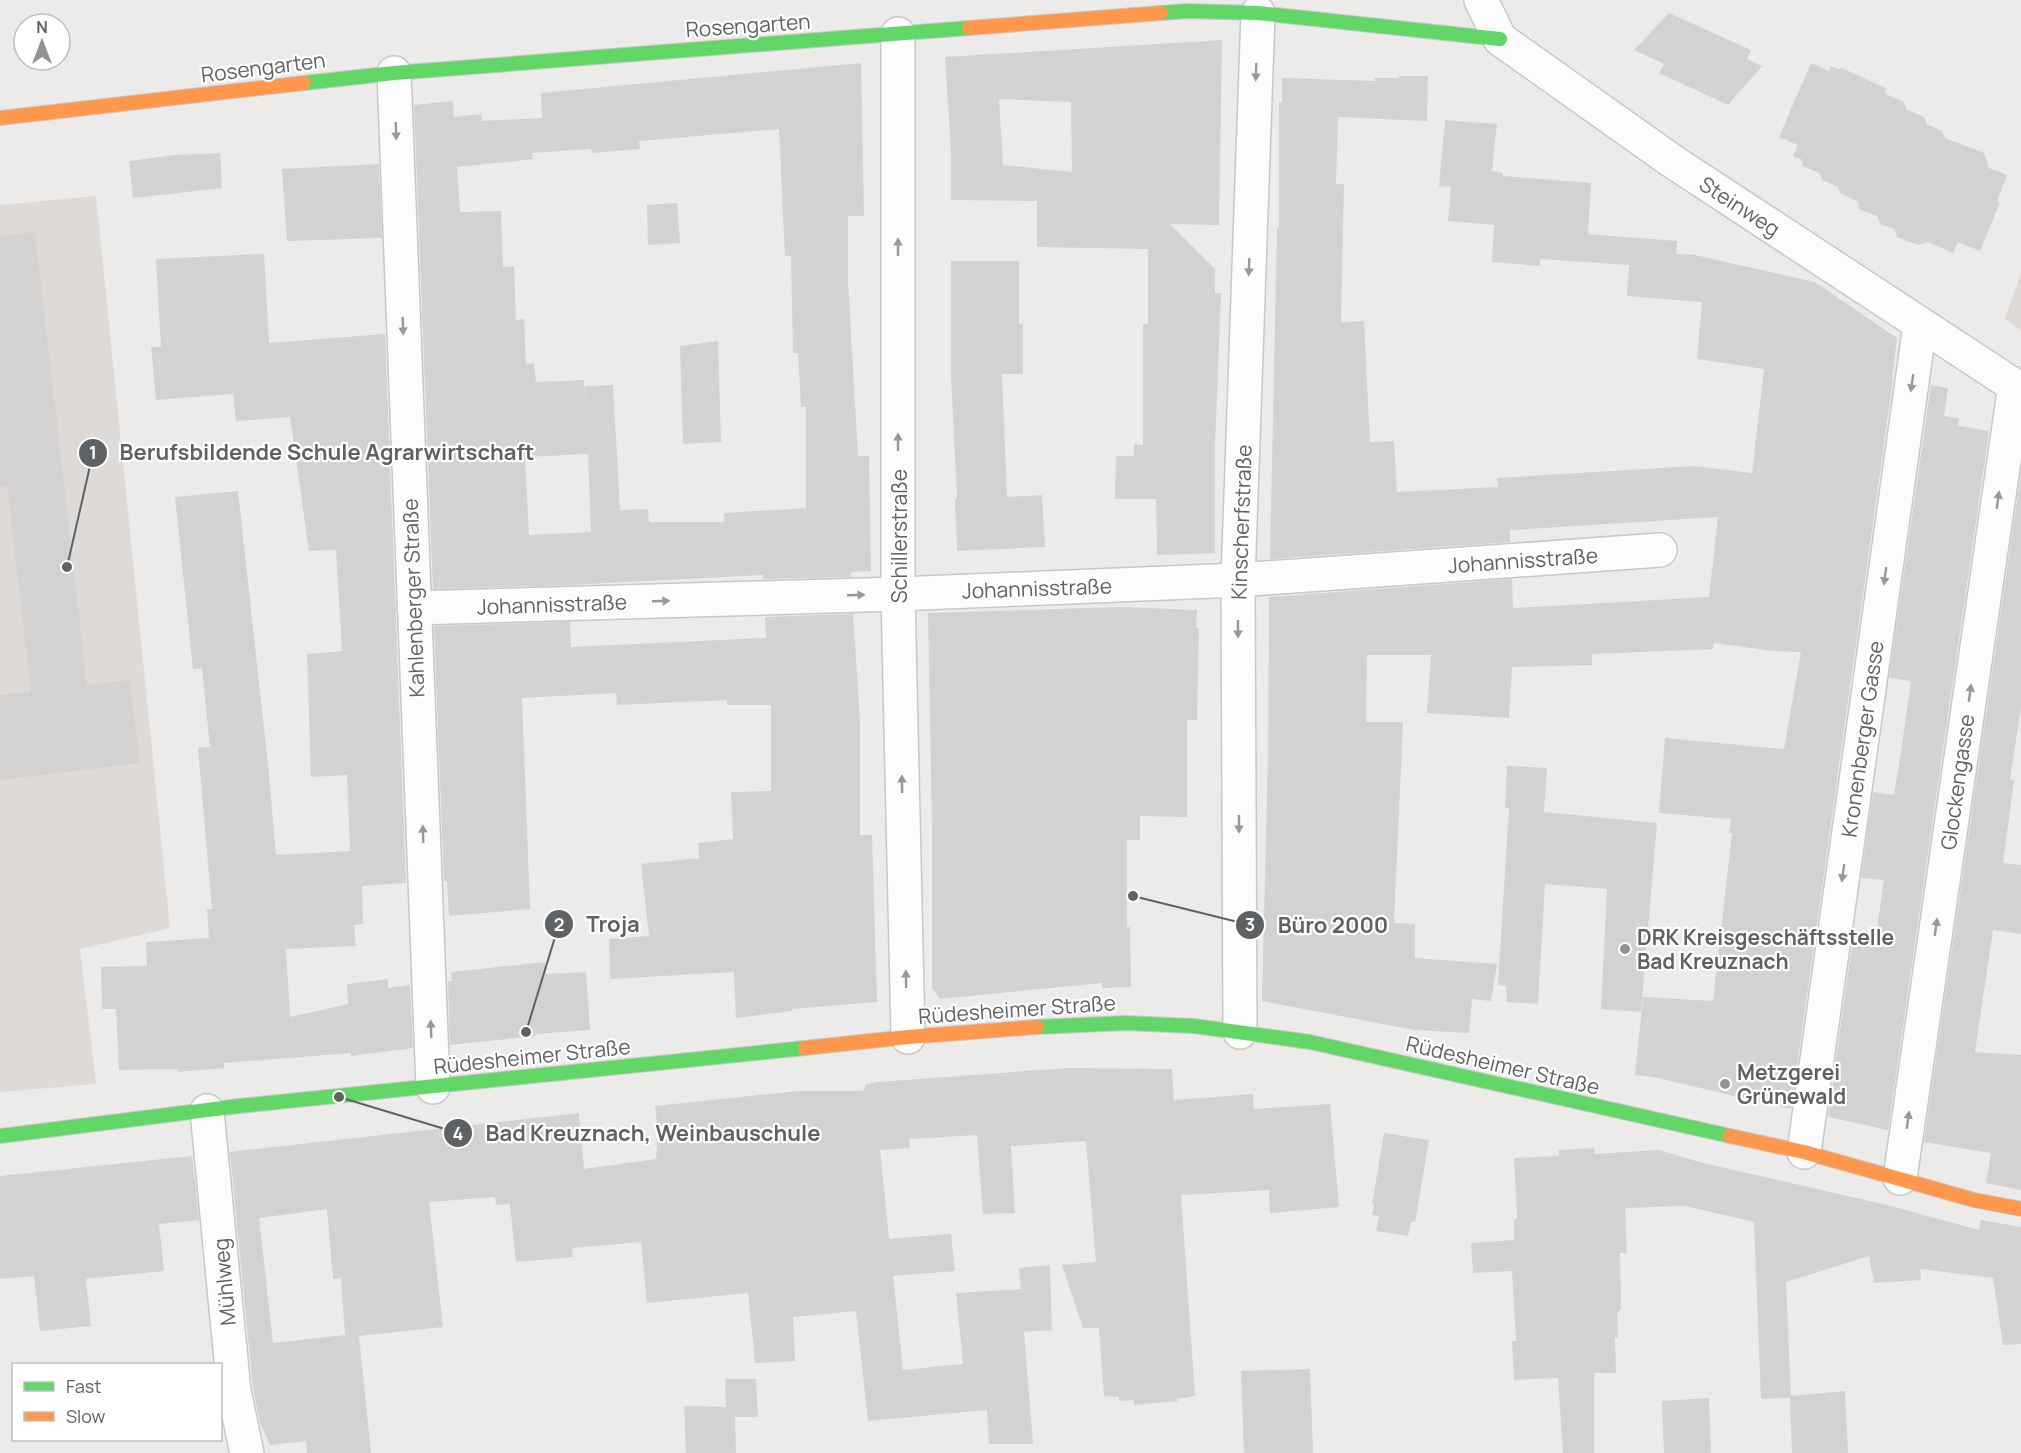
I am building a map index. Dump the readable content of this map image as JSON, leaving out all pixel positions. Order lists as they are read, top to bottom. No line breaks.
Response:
{"streets":{"street":["Rosengarten","Steinweg","Kinscherfstraße","Schillerstraße","Johannisstraße","Kahlenberger Straße","Kronenberger Gasse","Glockengasse","Rüdesheimer Straße","Mühlweg"]},"crossings":[["Rosengarten","Steinweg"],["Rosengarten","Kinscherfstraße"],["Rosengarten","Schillerstraße"],["Rosengarten","Kahlenberger Straße"],["Steinweg","Kronenberger Gasse"],["Steinweg","Glockengasse"],["Kinscherfstraße","Johannisstraße"],["Kinscherfstraße","Rüdesheimer Straße"],["Schillerstraße","Johannisstraße"],["Schillerstraße","Rüdesheimer Straße"],["Johannisstraße","Kahlenberger Straße"],["Kahlenberger Straße","Rüdesheimer Straße"],["Kronenberger Gasse","Rüdesheimer Straße"],["Glockengasse","Rüdesheimer Straße"],["Rüdesheimer Straße","Mühlweg"]],"one_way":["Kinscherfstraße","Schillerstraße","Johannisstraße","Kronenberger Gasse","Glockengasse"],"places":["Berufsbildende Schule Agrarwirtschaft","Büro 2000","DRK Kreisgeschäftsstelle Bad Kreuznach","Troja","Metzgerei Grünewald","Bad Kreuznach, Weinbauschule"],"legend":["Fast","Slow"],"north":"top"}
